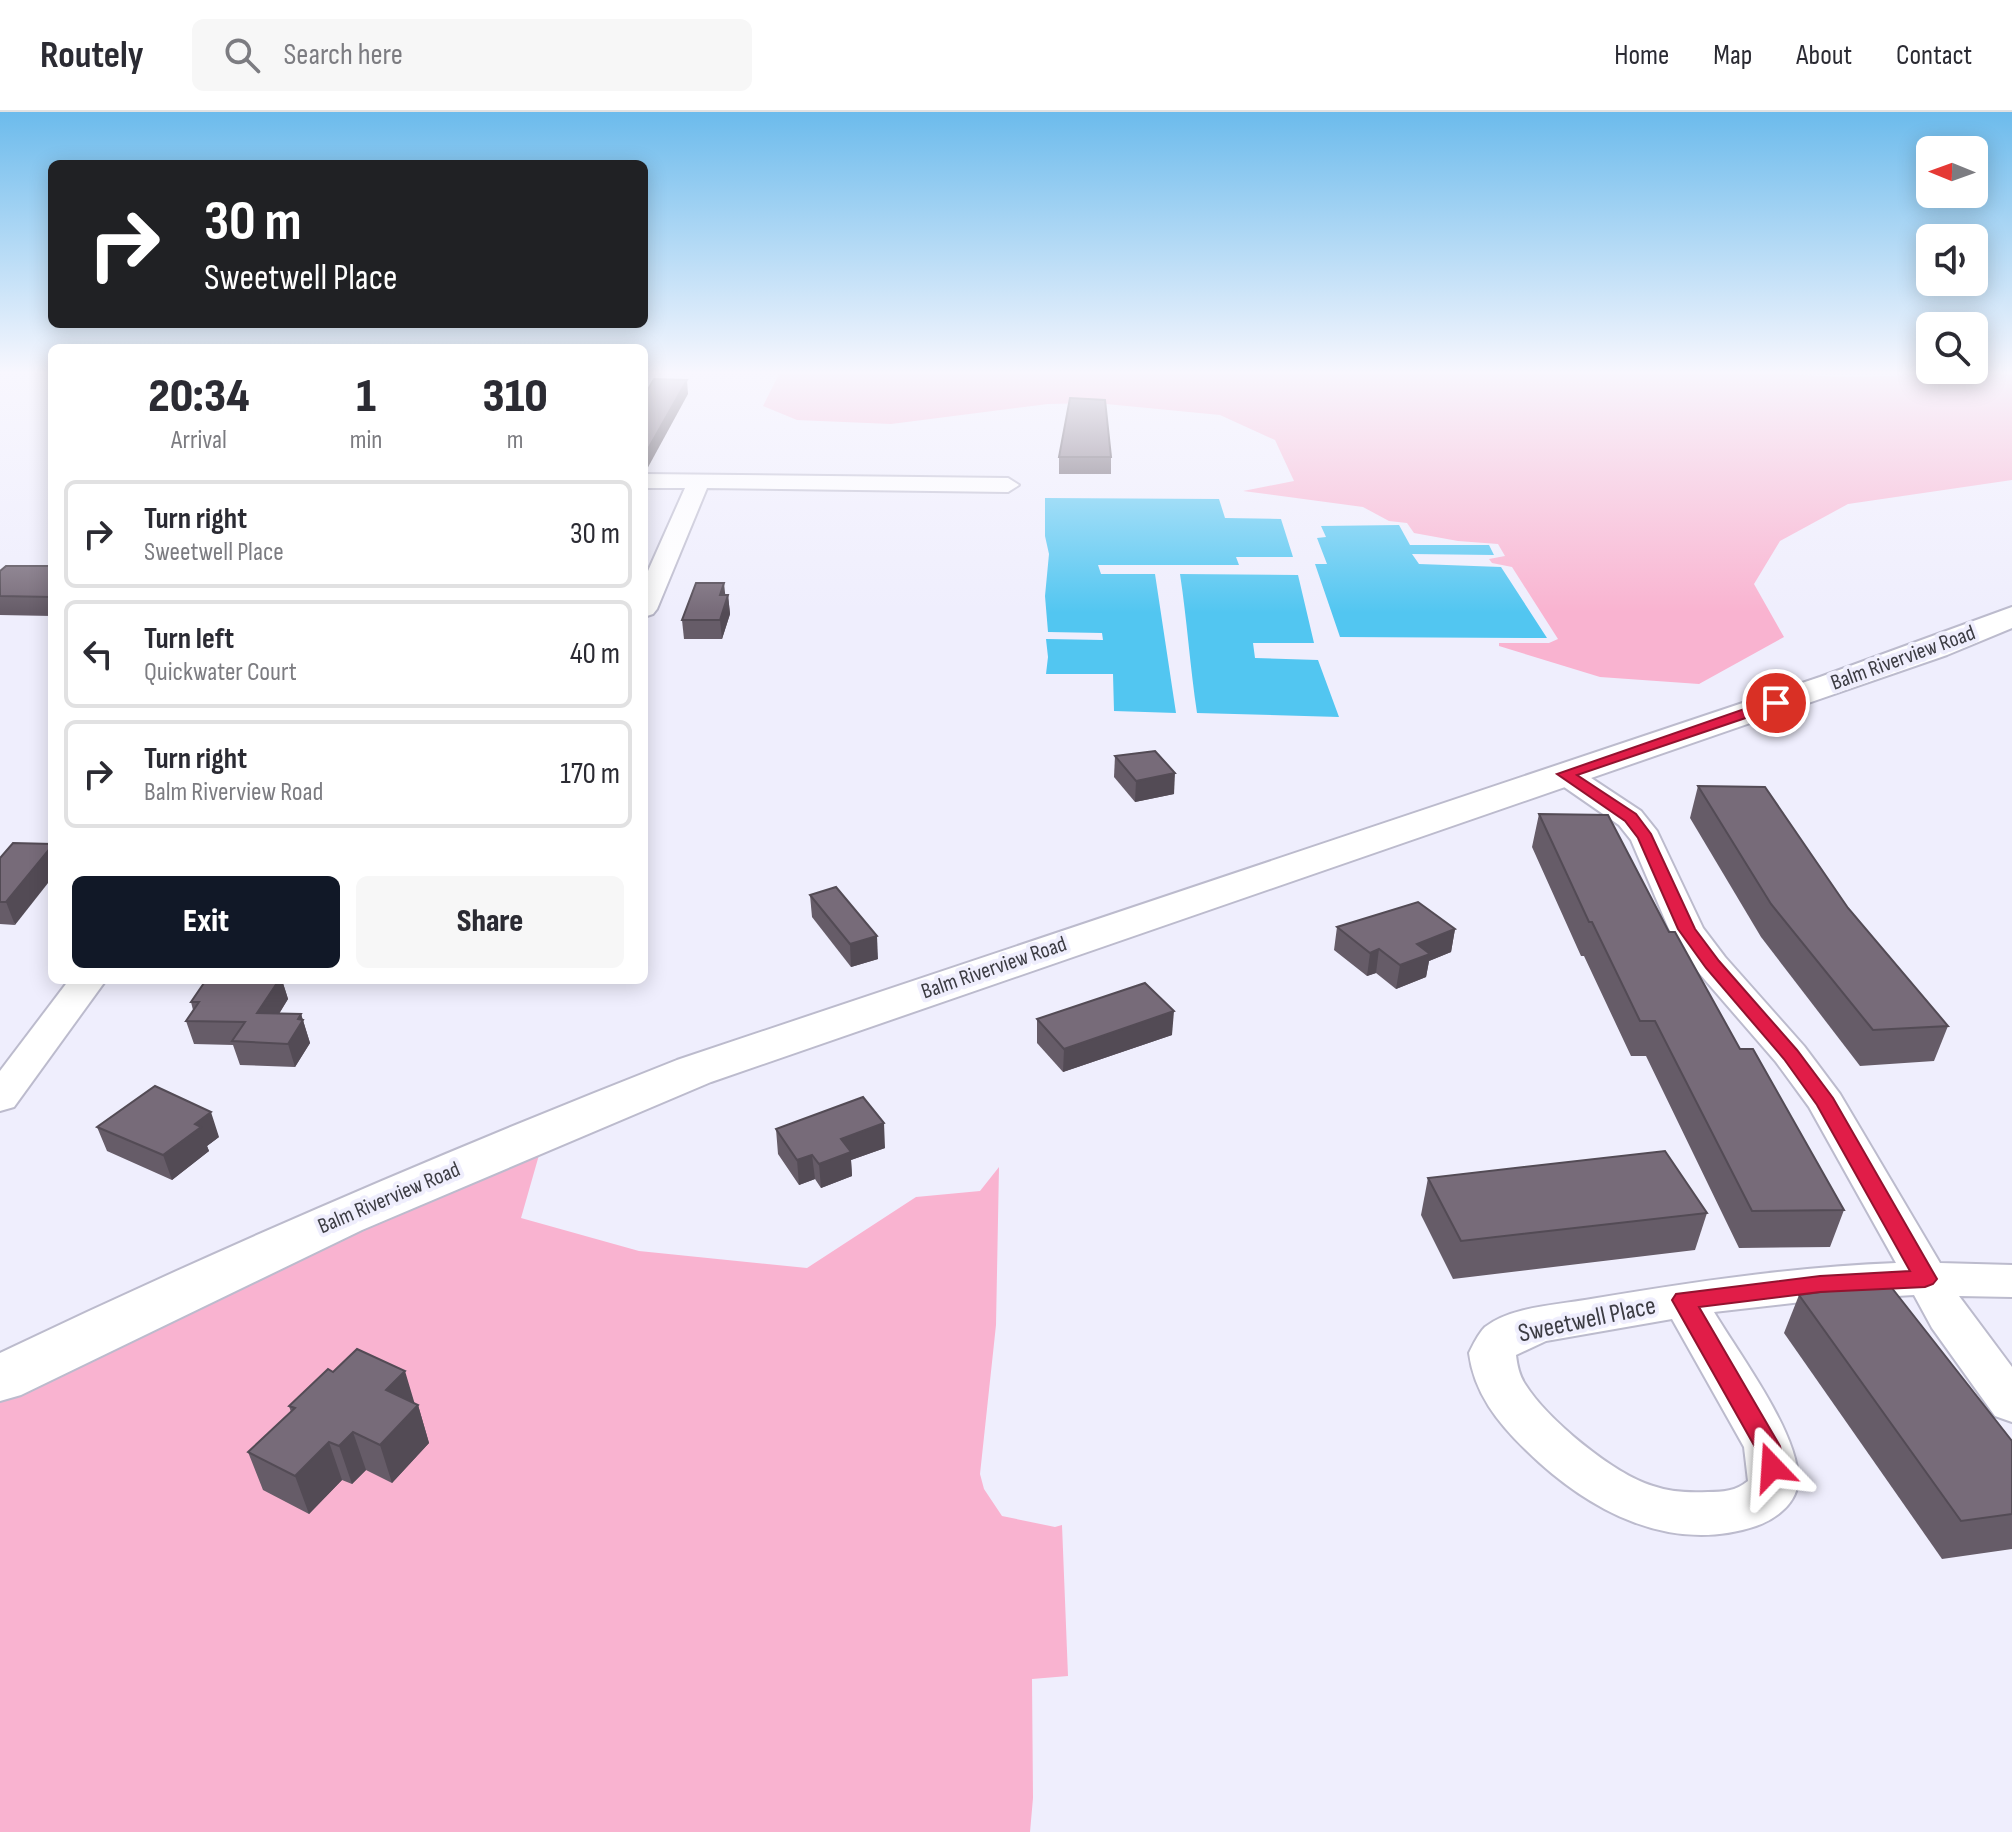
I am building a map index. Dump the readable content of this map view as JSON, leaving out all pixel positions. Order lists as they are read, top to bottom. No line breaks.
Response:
{"streets":{"main road":["Balm Riverview Road"],"street":["Sweetwell Place"]},"north":"left","page":{"header":"Routely","search":"Search here","nav":["Home","Map","About","Contact"],"turn":["30 m","Sweetwell Place"],"eta":["20:34","Arrival","1","min","310","m"],"list":[{"name":"Turn right","note":"Sweetwell Place","value":"30 m"},{"name":"Turn left","note":"Quickwater Court","value":"40 m"},{"name":"Turn right","note":"Balm Riverview Road","value":"170 m"}],"buttons":["Exit","Share"]}}
